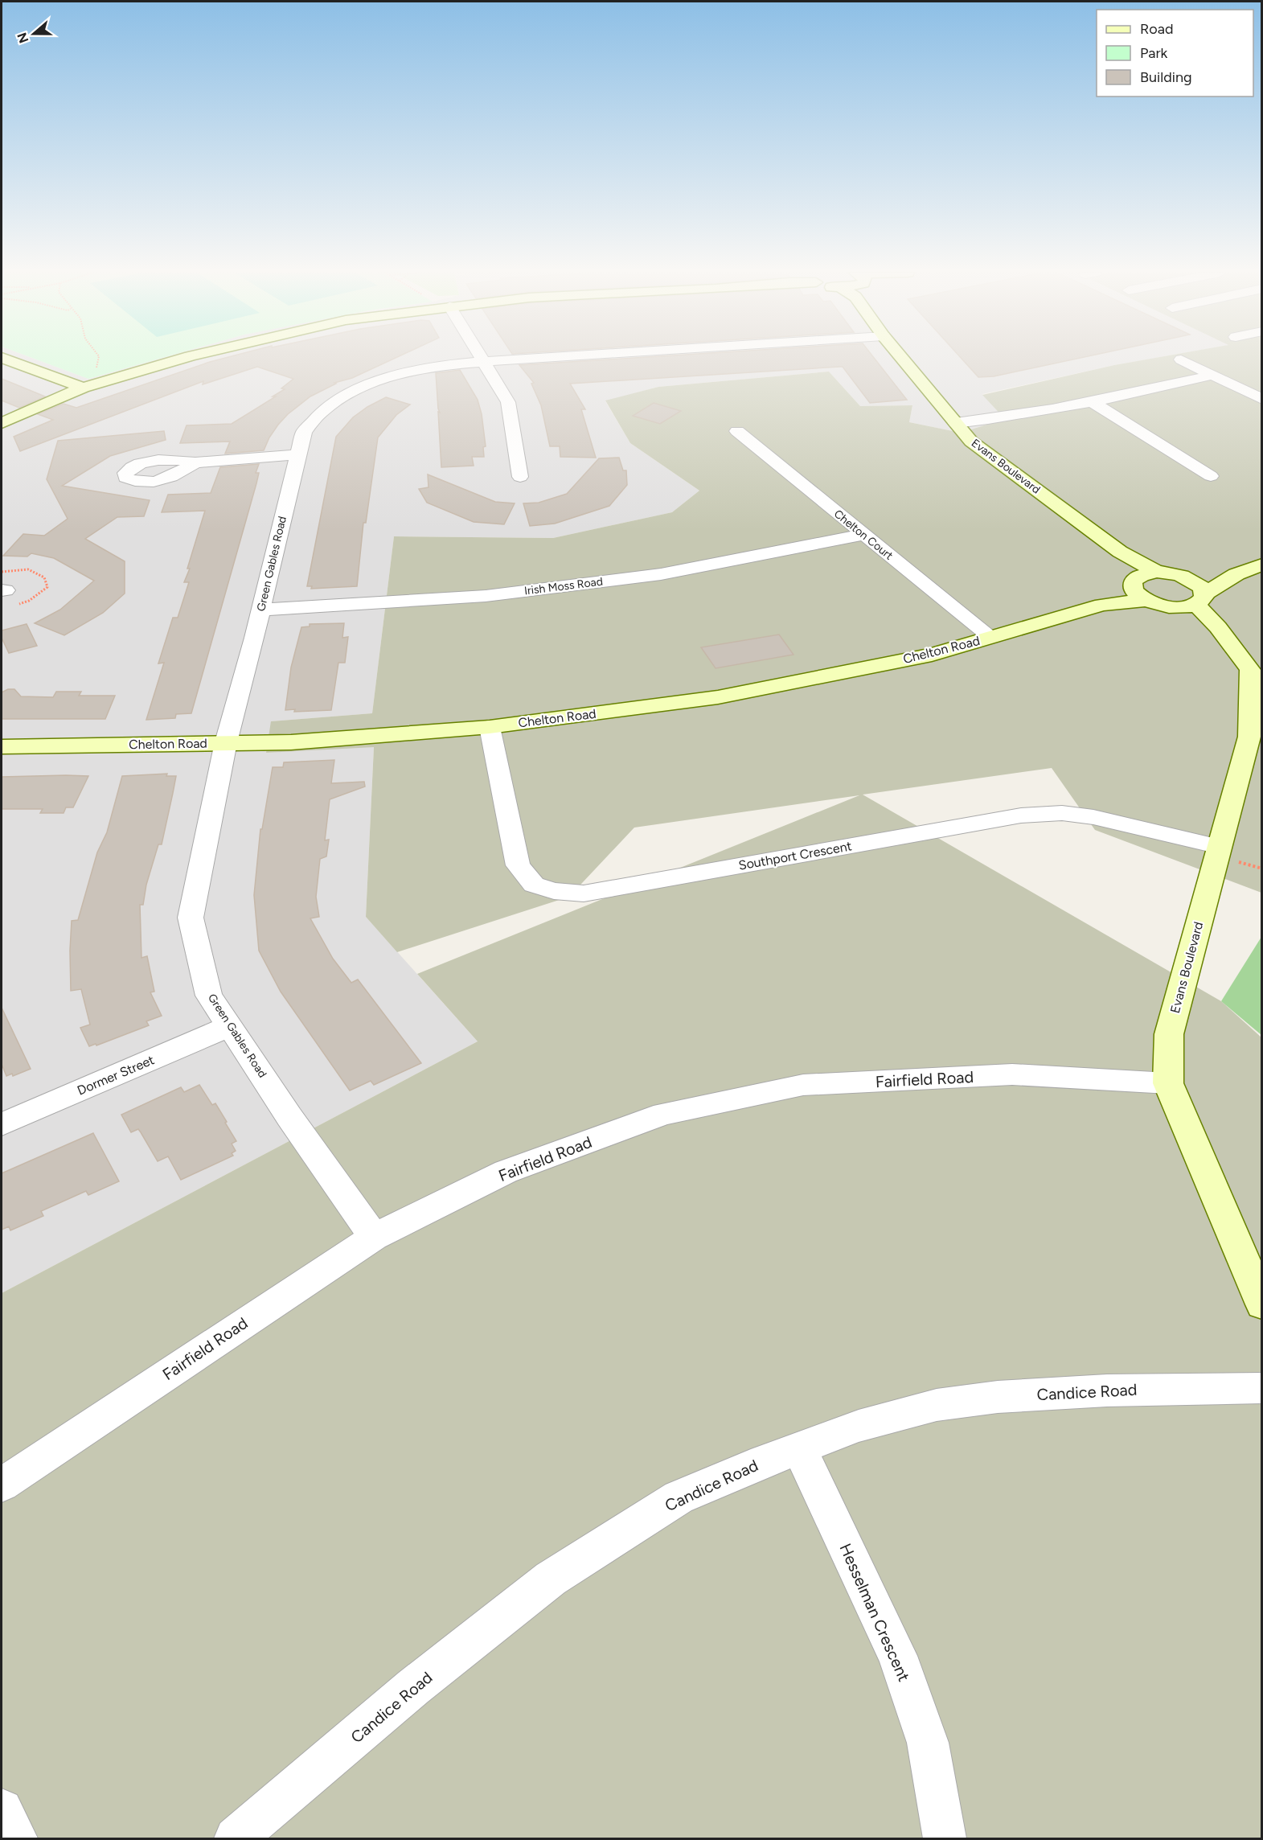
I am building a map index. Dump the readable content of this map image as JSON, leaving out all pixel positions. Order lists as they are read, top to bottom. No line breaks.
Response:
{"streets":{"street":["Evans Boulevard","Chelton Court","Green Gables Road","Irish Moss Road","Chelton Road","Southport Crescent","Dormer Street","Fairfield Road","Candice Road","Hesselman Crescent"]},"crossings":[["Evans Boulevard","Chelton Road"],["Evans Boulevard","Southport Crescent"],["Evans Boulevard","Fairfield Road"],["Chelton Court","Irish Moss Road"],["Chelton Court","Chelton Road"],["Green Gables Road","Irish Moss Road"],["Green Gables Road","Chelton Road"],["Green Gables Road","Dormer Street"],["Green Gables Road","Fairfield Road"],["Chelton Road","Southport Crescent"],["Candice Road","Hesselman Crescent"]],"legend":["Road","Park","Building"],"north":"left"}
